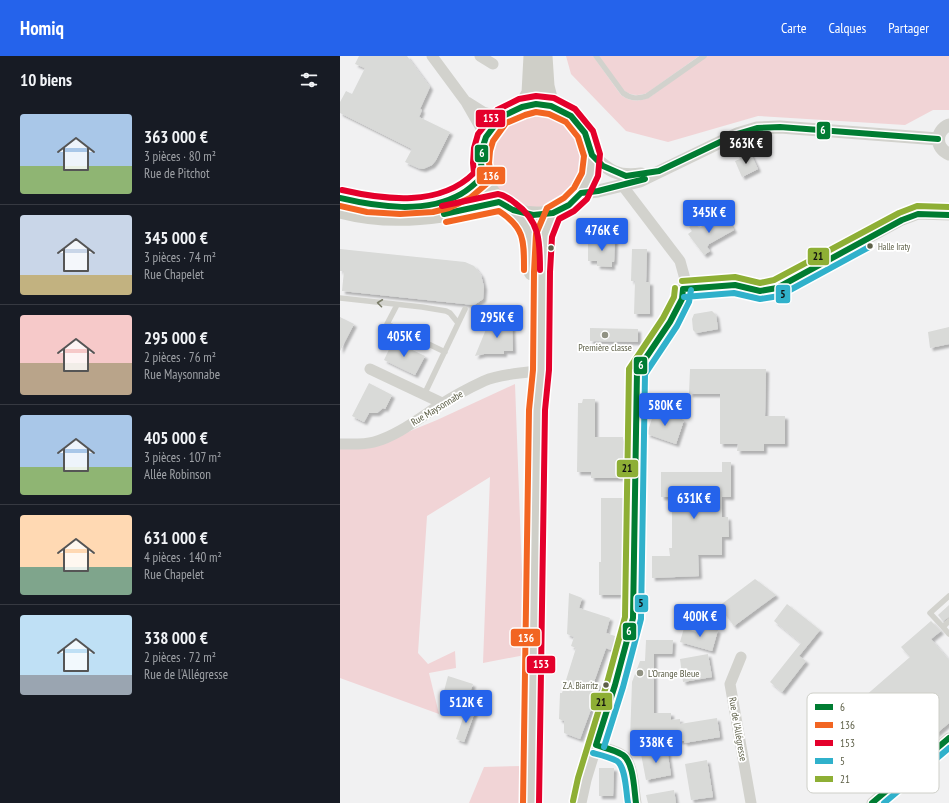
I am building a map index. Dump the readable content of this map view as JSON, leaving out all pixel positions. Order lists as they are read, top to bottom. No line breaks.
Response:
{"streets":{"street":["Rue Maysonnabe","Rue de l'Allégresse"]},"places":["Halle Iraty","Première classe","L'Orange Bleue","Z.A. Biarritz"],"lines":["transit line 153","transit line 6","transit line 136","transit line 21","transit line 5"],"legend":["6","136","153","5","21"],"page":{"header":"Homiq","nav":["Carte","Calques","Partager"],"heading":"10 biens","list":[{"name":"363 000 €","note":"3 pièces · 80 m² · Rue de Pitchot"},{"name":"345 000 €","note":"3 pièces · 74 m² · Rue Chapelet"},{"name":"295 000 €","note":"2 pièces · 76 m² · Rue Maysonnabe"},{"name":"405 000 €","note":"3 pièces · 107 m² · Allée Robinson"},{"name":"631 000 €","note":"4 pièces · 140 m² · Rue Chapelet"},{"name":"338 000 €","note":"2 pièces · 72 m² · Rue de l'Allégresse"}],"price":["363K €","345K €","476K €","295K €","405K €","580K €","631K €","400K €","512K €","338K €"]}}
